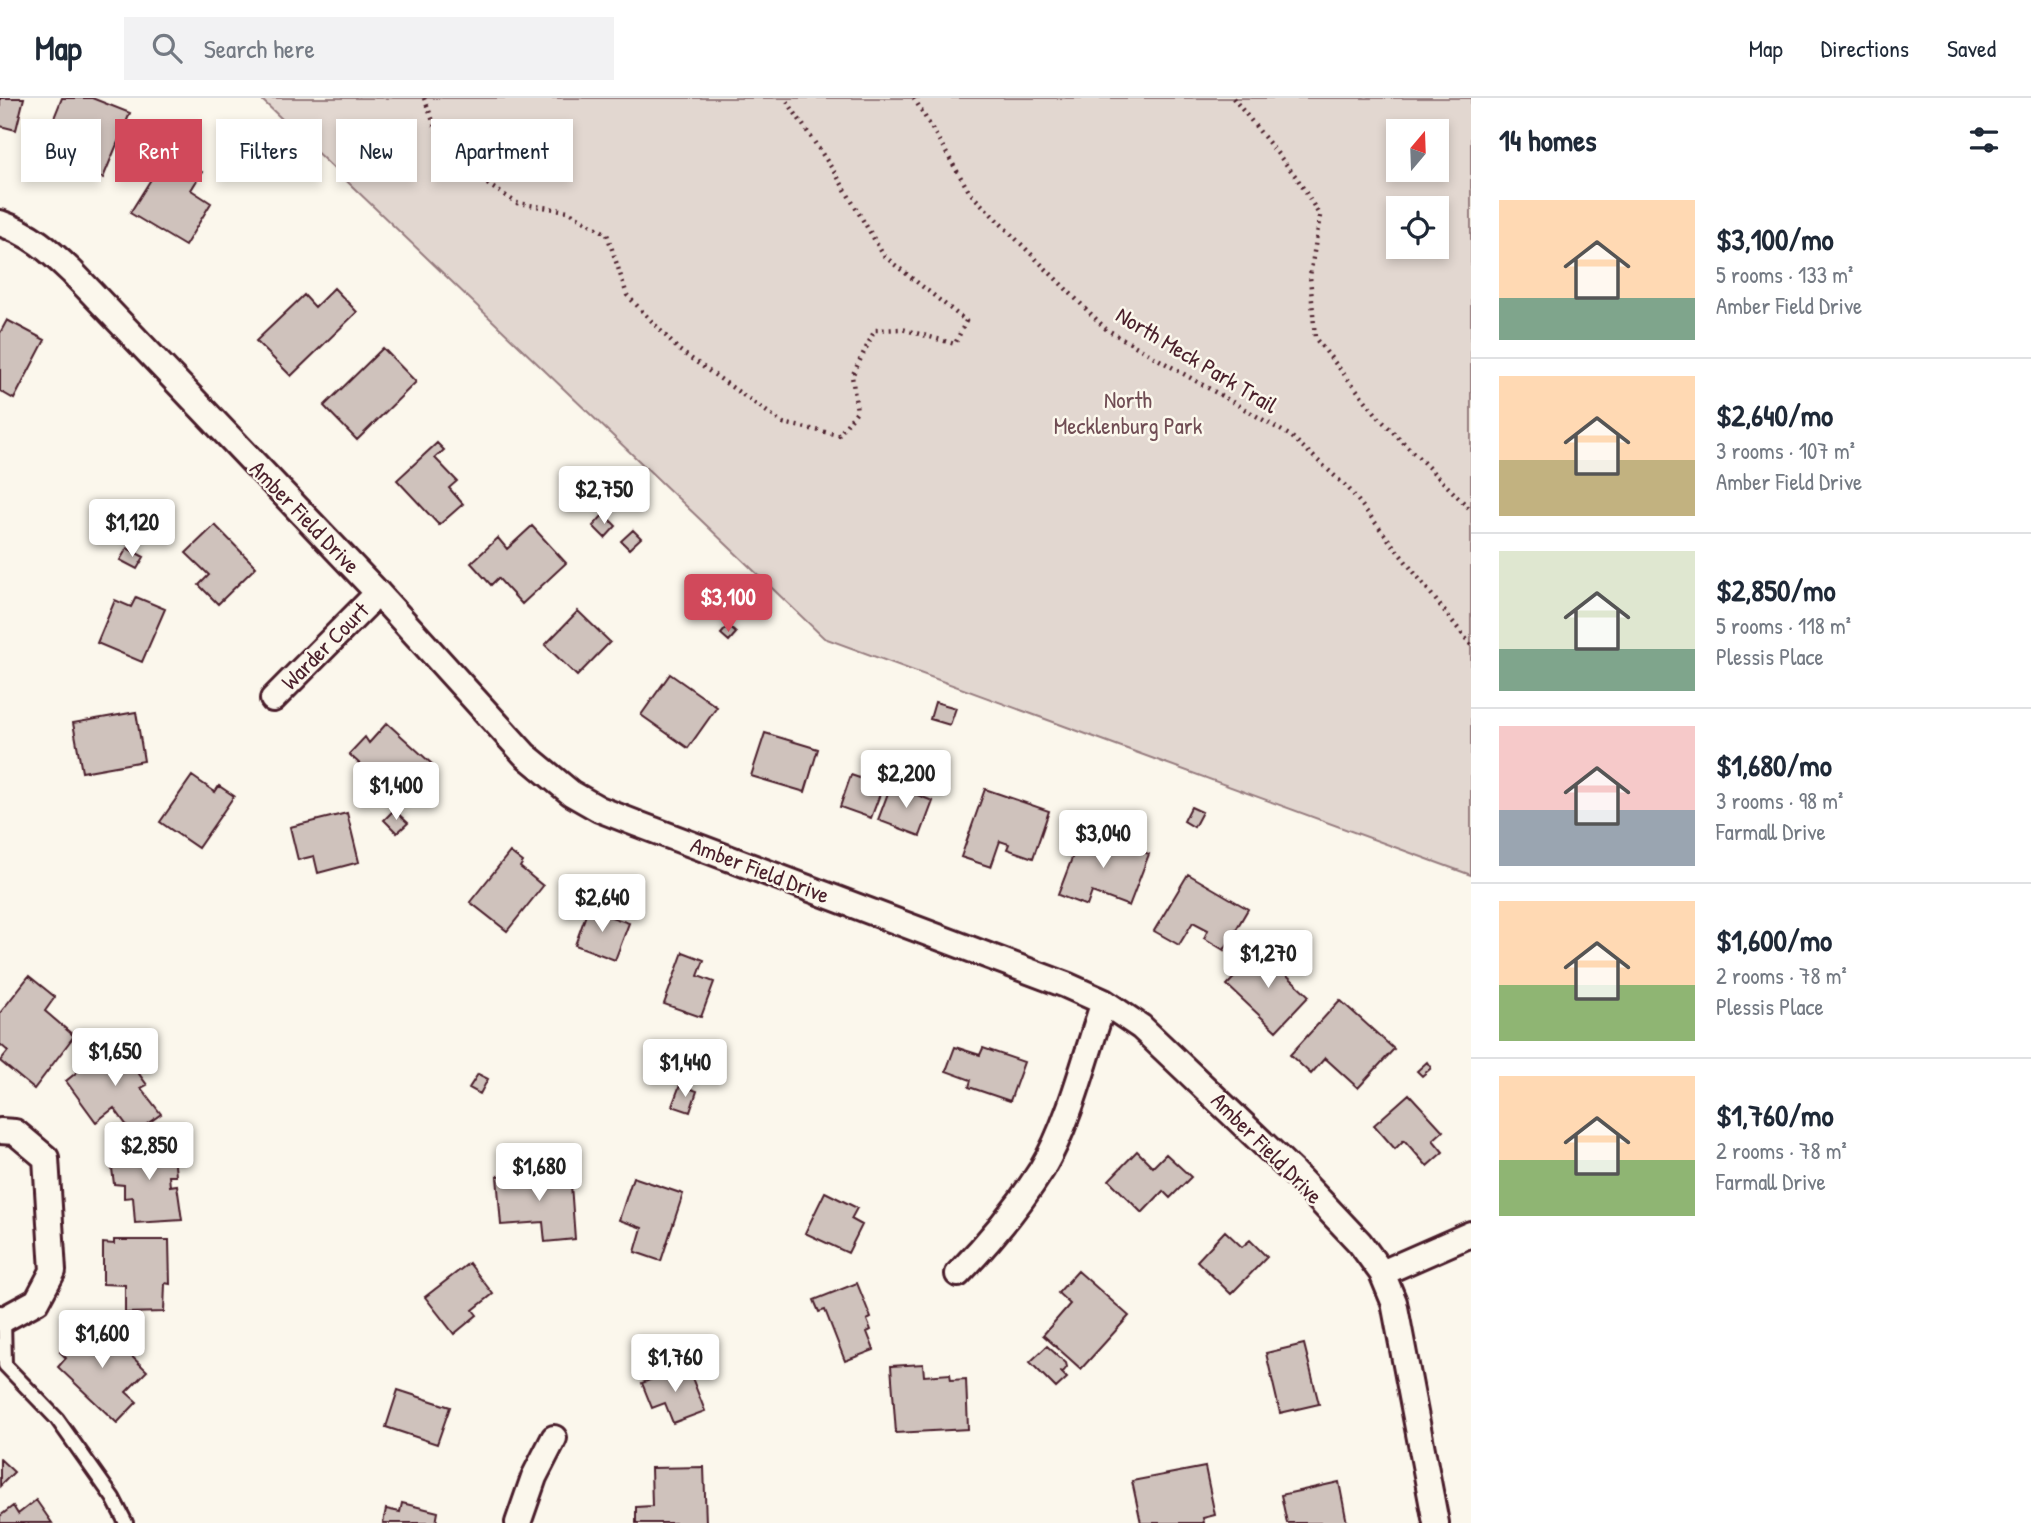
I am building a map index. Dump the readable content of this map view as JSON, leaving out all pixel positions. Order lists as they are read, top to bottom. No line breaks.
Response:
{"streets":{"street":["Amber Field Drive","Warder Court"],"path":["North Meck Park Trail"]},"crossings":[["Amber Field Drive","Warder Court"]],"parks":["North Mecklenburg Park"],"north":"top","page":{"header":"Map","search":"Search here","nav":["Map","Directions","Saved"],"heading":"14 homes","chip":["Buy","Rent","Filters","New","Apartment"],"list":[{"name":"$3,100/mo","note":"5 rooms · 133 m² · Amber Field Drive"},{"name":"$2,640/mo","note":"3 rooms · 107 m² · Amber Field Drive"},{"name":"$2,850/mo","note":"5 rooms · 118 m² · Plessis Place"},{"name":"$1,680/mo","note":"3 rooms · 98 m² · Farmall Drive"},{"name":"$1,600/mo","note":"2 rooms · 78 m² · Plessis Place"},{"name":"$1,760/mo","note":"2 rooms · 78 m² · Farmall Drive"}],"price":["$2,750","$1,120","$3,100","$2,200","$1,400","$3,040","$2,640","$1,270","$1,650","$1,440","$2,850","$1,680","$1,600","$1,760"]}}
